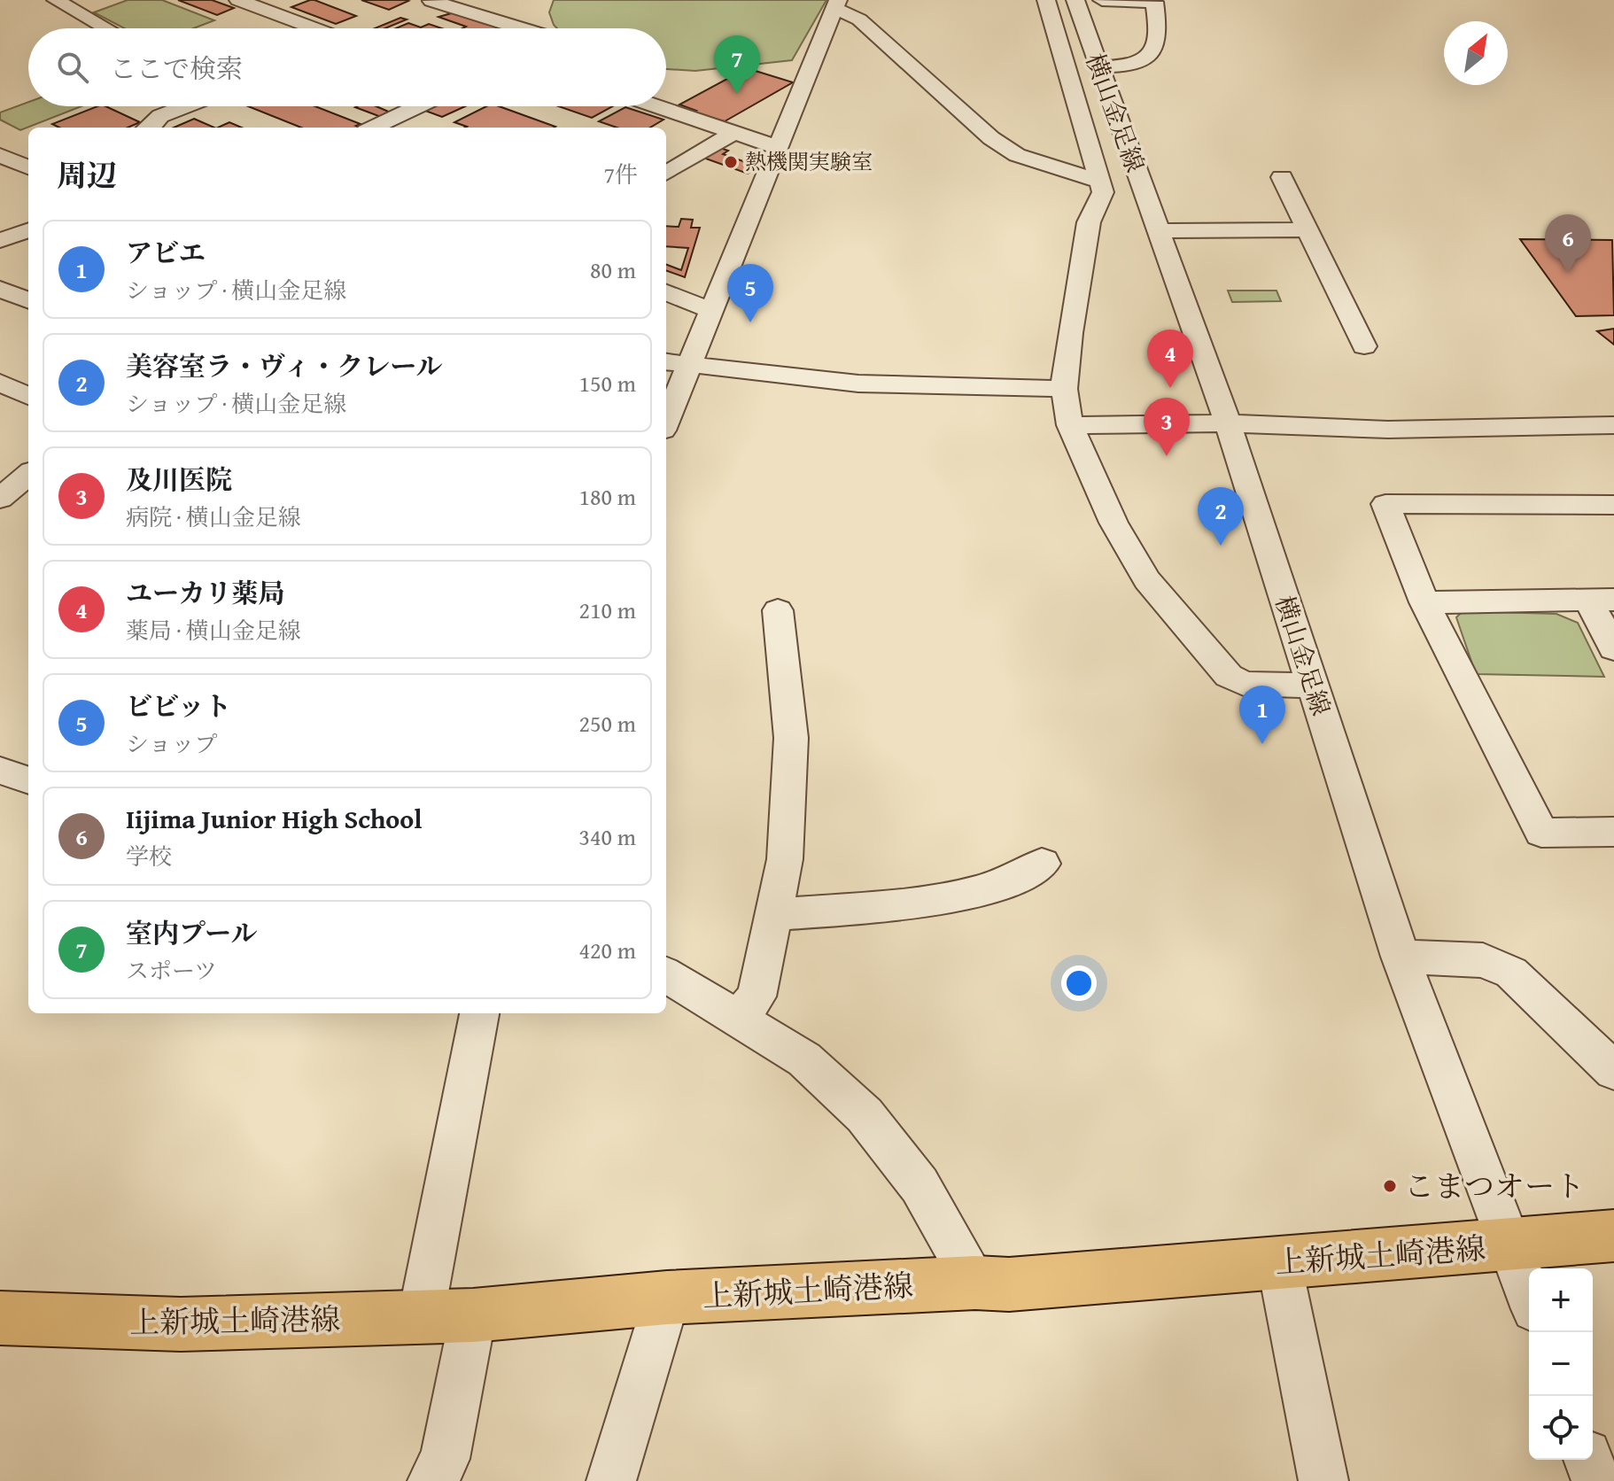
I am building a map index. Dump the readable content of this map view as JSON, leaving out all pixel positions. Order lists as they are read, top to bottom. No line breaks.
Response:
{"streets":{"main road":["上新城土崎港線"],"street":["横山金足線"]},"crossings":[["横山金足線","上新城土崎港線"]],"places":["熱機関実験室","こまつオート"],"north":"top right","page":{"search":"ここで検索","pins":["7","6","5","4","3","2","1"],"heading":["周辺","7件"],"list":[{"mark":"1","name":"アビエ","note":"ショップ · 横山金足線","value":"80 m"},{"mark":"2","name":"美容室ラ・ヴィ・クレール","note":"ショップ · 横山金足線","value":"150 m"},{"mark":"3","name":"及川医院","note":"病院 · 横山金足線","value":"180 m"},{"mark":"4","name":"ユーカリ薬局","note":"薬局 · 横山金足線","value":"210 m"},{"mark":"5","name":"ビビット","note":"ショップ","value":"250 m"},{"mark":"6","name":"Iijima Junior High School","note":"学校","value":"340 m"},{"mark":"7","name":"室内プール","note":"スポーツ","value":"420 m"}],"map_buttons":["+","−"]}}
